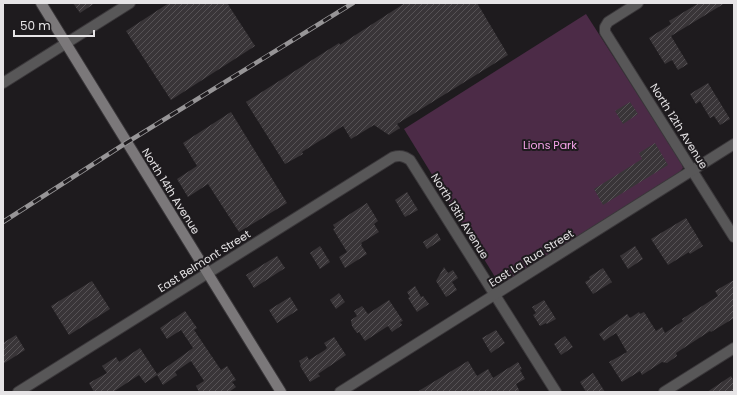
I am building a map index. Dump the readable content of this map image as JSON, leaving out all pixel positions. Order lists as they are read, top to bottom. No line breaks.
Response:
{"streets":{"street":["North 12th Avenue","North 14th Avenue","North 13th Avenue","East La Rua Street","East Belmont Street"]},"crossings":[["North 12th Avenue","East La Rua Street"],["North 14th Avenue","East Belmont Street"],["North 13th Avenue","East La Rua Street"],["North 13th Avenue","East Belmont Street"]],"parks":["Lions Park"],"scale_bar":"50 m"}
